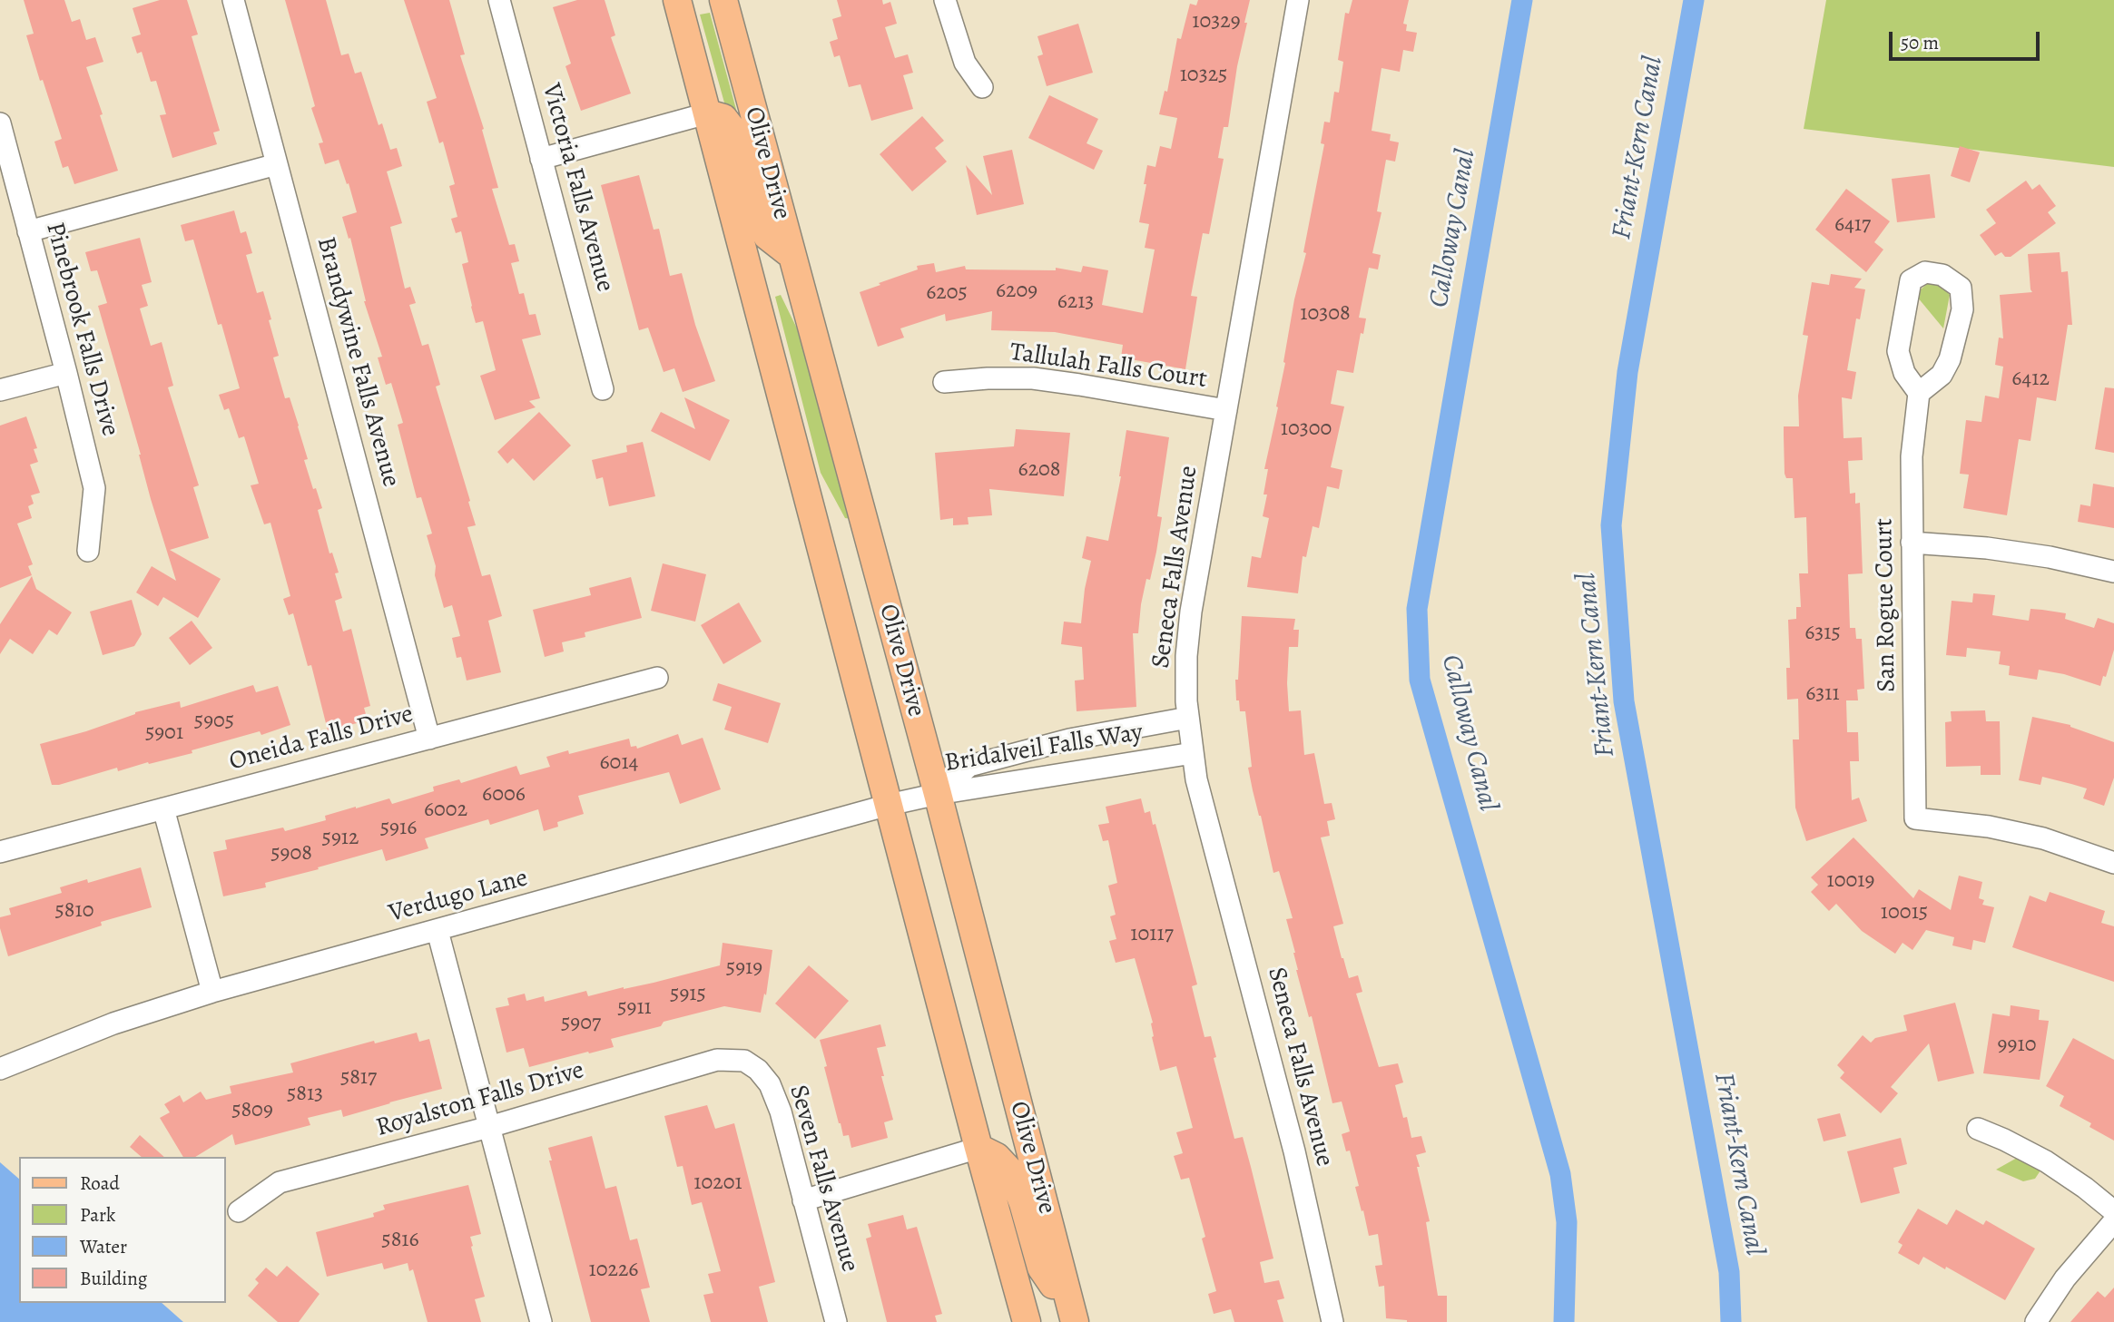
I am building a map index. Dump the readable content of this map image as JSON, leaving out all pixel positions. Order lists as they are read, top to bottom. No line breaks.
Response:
{"streets":{"main road":["Olive Drive"],"street":["Victoria Falls Avenue","Pinebrook Falls Drive","Brandywine Falls Avenue","Tallulah Falls Court","Seneca Falls Avenue","San Rogue Court","Oneida Falls Drive","Bridalveil Falls Way","Verdugo Lane","Royalston Falls Drive","Seven Falls Avenue"]},"crossings":[["Olive Drive","Bridalveil Falls Way"],["Olive Drive","Verdugo Lane"],["Brandywine Falls Avenue","Oneida Falls Drive"],["Tallulah Falls Court","Seneca Falls Avenue"],["Seneca Falls Avenue","Bridalveil Falls Way"],["Bridalveil Falls Way","Verdugo Lane"],["Royalston Falls Drive","Seven Falls Avenue"]],"water":["Friant-Kern Canal","Calloway Canal"],"house_numbers":["10329","10325","6417","6209","6205","6213","10308","6412","10300","6208","6315","6311","5905","5901","6014","6006","6002","5916","5912","5908","10019","5810","10015","10117","5919","5915","5911","5907","9910","5817","5813","5809","10201","5816","10226"],"legend":["Road","Park","Water","Building"],"scale_bar":"50 m"}
